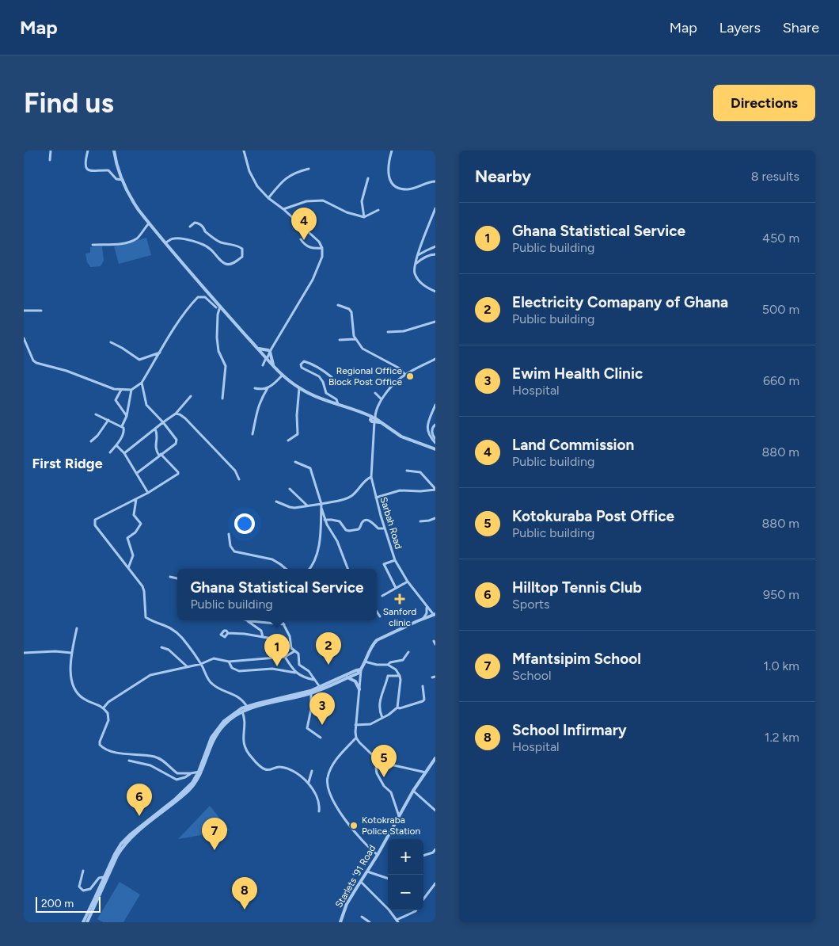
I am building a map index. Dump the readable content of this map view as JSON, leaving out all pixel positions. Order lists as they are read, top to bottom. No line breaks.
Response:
{"streets":{"street":["Sarbah Road","Starlets '91 Road"]},"districts":["First Ridge"],"places":{"other":["Regional Office Block Post Office","Kotokraba Police Station"],"health":["Sanford clinic"]},"scale_bar":"200 m","page":{"header":"Map","nav":["Map","Layers","Share"],"buttons":"Directions","title":"Find us","heading":["Nearby","8 results"],"list":[{"mark":"1","name":"Ghana Statistical Service","note":"Public building","value":"450 m"},{"mark":"2","name":"Electricity Comapany of Ghana","note":"Public building","value":"500 m"},{"mark":"3","name":"Ewim Health Clinic","note":"Hospital","value":"660 m"},{"mark":"4","name":"Land Commission","note":"Public building","value":"880 m"},{"mark":"5","name":"Kotokuraba Post Office","note":"Public building","value":"880 m"},{"mark":"6","name":"Hilltop Tennis Club","note":"Sports","value":"950 m"},{"mark":"7","name":"Mfantsipim School","note":"School","value":"1.0 km"},{"mark":"8","name":"School Infirmary","note":"Hospital","value":"1.2 km"}],"pins":["4","2","1","3","5","6","7","8"],"popup":["Ghana Statistical Service","Public building"],"map_buttons":["+","−"],"scale":"200 m"}}
